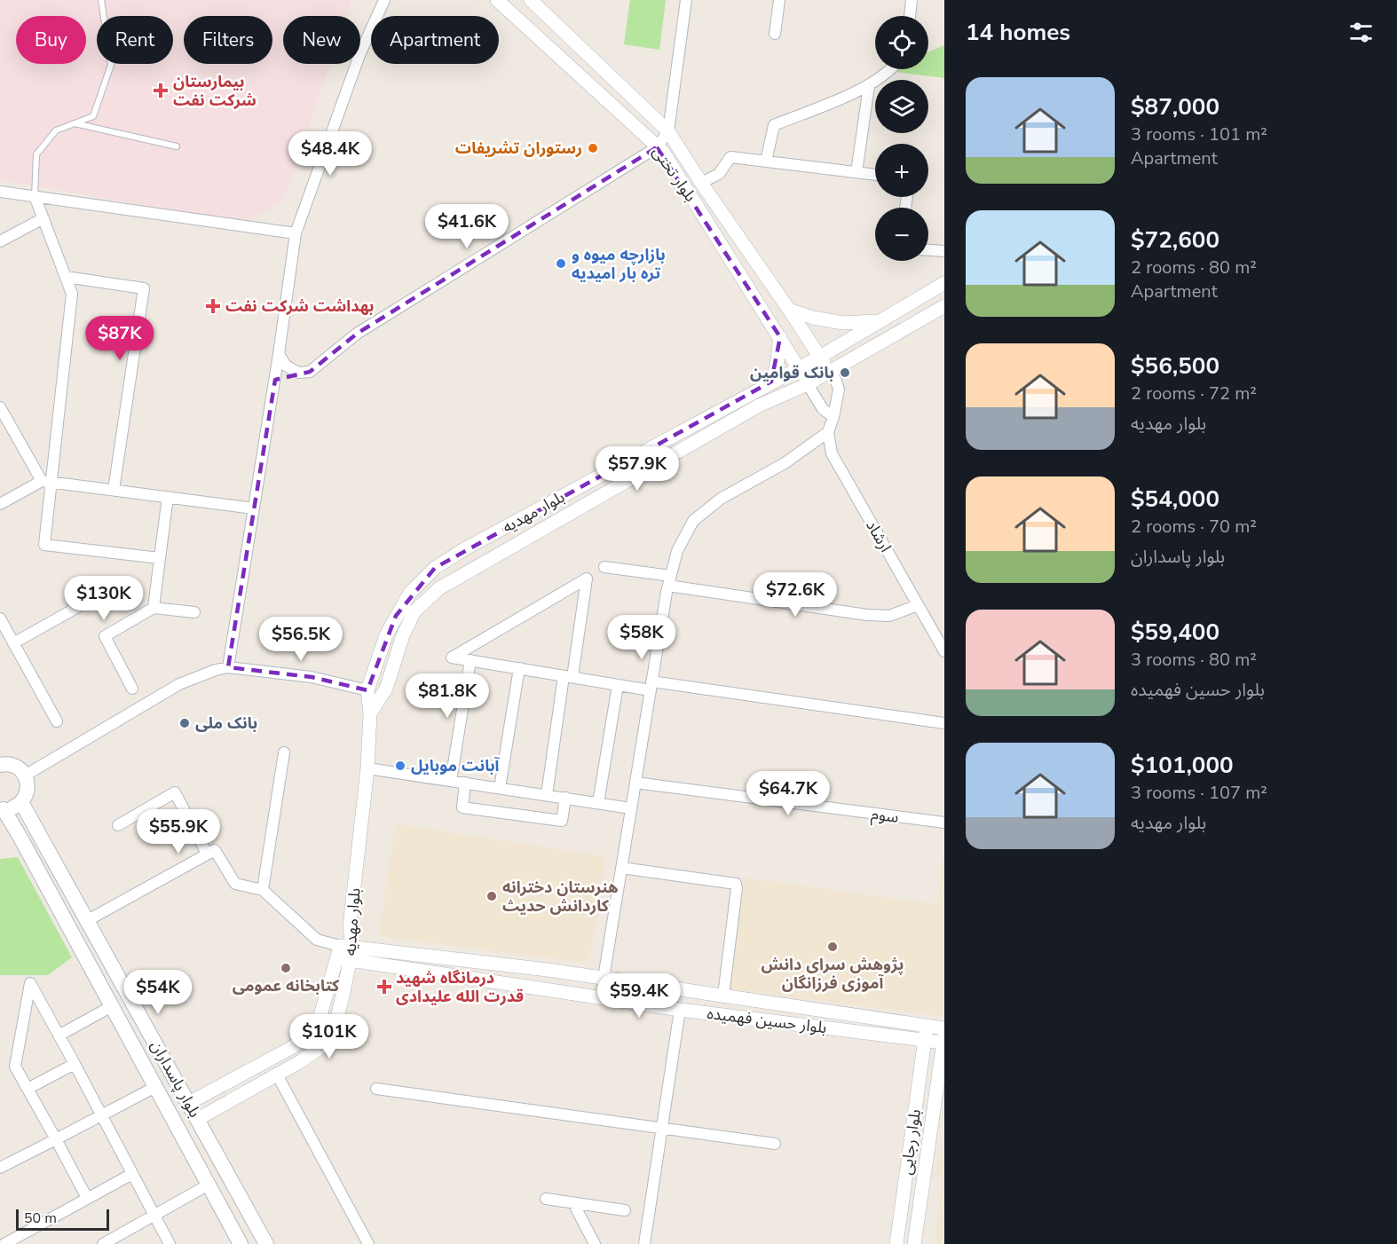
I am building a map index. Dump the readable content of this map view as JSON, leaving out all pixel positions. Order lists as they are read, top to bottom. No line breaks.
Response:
{"streets":{"main road":["بلوار پاسداران"],"street":["بلوار تختی","بلوار مهدیه","ارشاد","سوم","بلوار حسین فهمیده","بلوار رجایی"]},"crossings":[["بلوار تختی","بلوار مهدیه"],["بلوار مهدیه","بلوار حسین فهمیده"],["بلوار مهدیه","بلوار پاسداران"],["بلوار حسین فهمیده","بلوار رجایی"]],"places":{"health":["بیمارستان شرکت نفت","بهداشت شرکت نفت","درمانگاه شهید قدرت الله علیدادی"],"other":["رستوران تشریفات","بازارچه میوه و تره بار امیدیه","بانک قوامین","بانک ملی","آبانت موبایل","هنرستان دخترانه کاردانش حدیث","پژوهش سرای دانش آموزی فرزانگان","کتابخانه عمومی"]},"scale_bar":"50 m","page":{"heading":"14 homes","map_buttons":["+","−"],"chip":["Buy","Rent","Filters","New","Apartment"],"list":[{"name":"$87,000","note":"3 rooms · 101 m² · Apartment"},{"name":"$72,600","note":"2 rooms · 80 m² · Apartment"},{"name":"$56,500","note":"2 rooms · 72 m² · بلوار مهدیه"},{"name":"$54,000","note":"2 rooms · 70 m² · بلوار پاسداران"},{"name":"$59,400","note":"3 rooms · 80 m² · بلوار حسین فهمیده"},{"name":"$101,000","note":"3 rooms · 107 m² · بلوار مهدیه"}],"price":["$48.4K","$41.6K","$87K","$57.9K","$72.6K","$130K","$58K","$56.5K","$81.8K","$64.7K","$55.9K","$54K","$59.4K","$101K"],"scale":"50 m"}}
